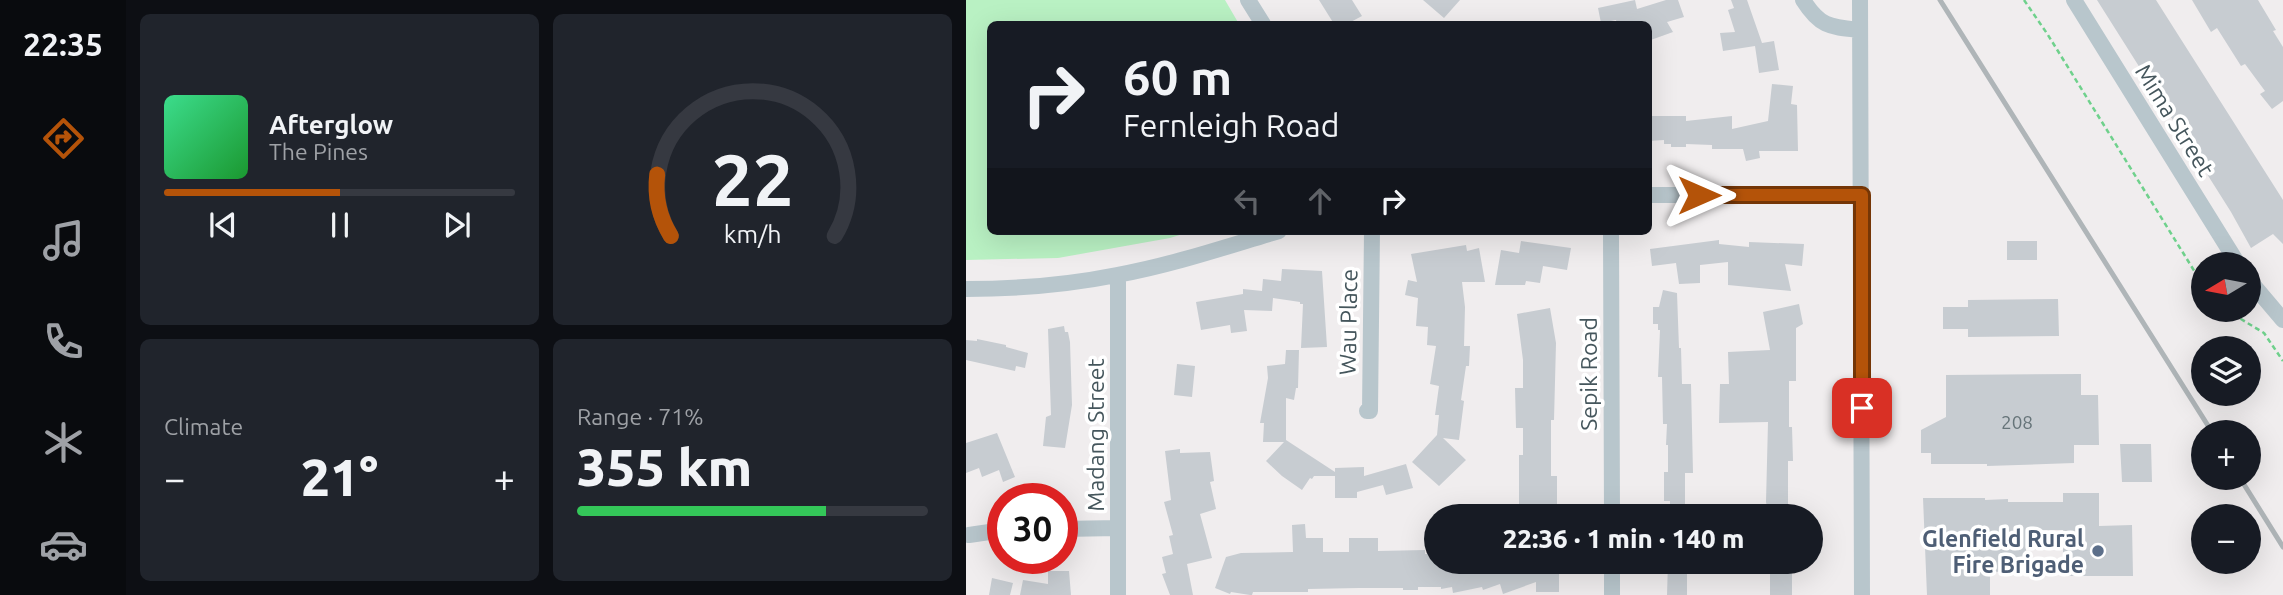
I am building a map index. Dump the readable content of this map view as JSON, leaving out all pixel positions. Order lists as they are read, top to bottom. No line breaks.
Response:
{"streets":{"street":["Mima Street","Wau Place","Sepik Road","Madang Street"]},"places":["Glenfield Rural Fire Brigade"],"house_numbers":["208"],"north":"left","page":{"tabs":"22:35","turn":["60 m","Fernleigh Road"],"song":["Afterglow","The Pines"],"map_buttons":["+","−"],"tile":["Climate",["Range · 71%","355 km"]],"heat":["−","21°","+"],"limit":"30","trip":"22:36 · 1 min · 140 m","gauge":["22","km/h"]}}
